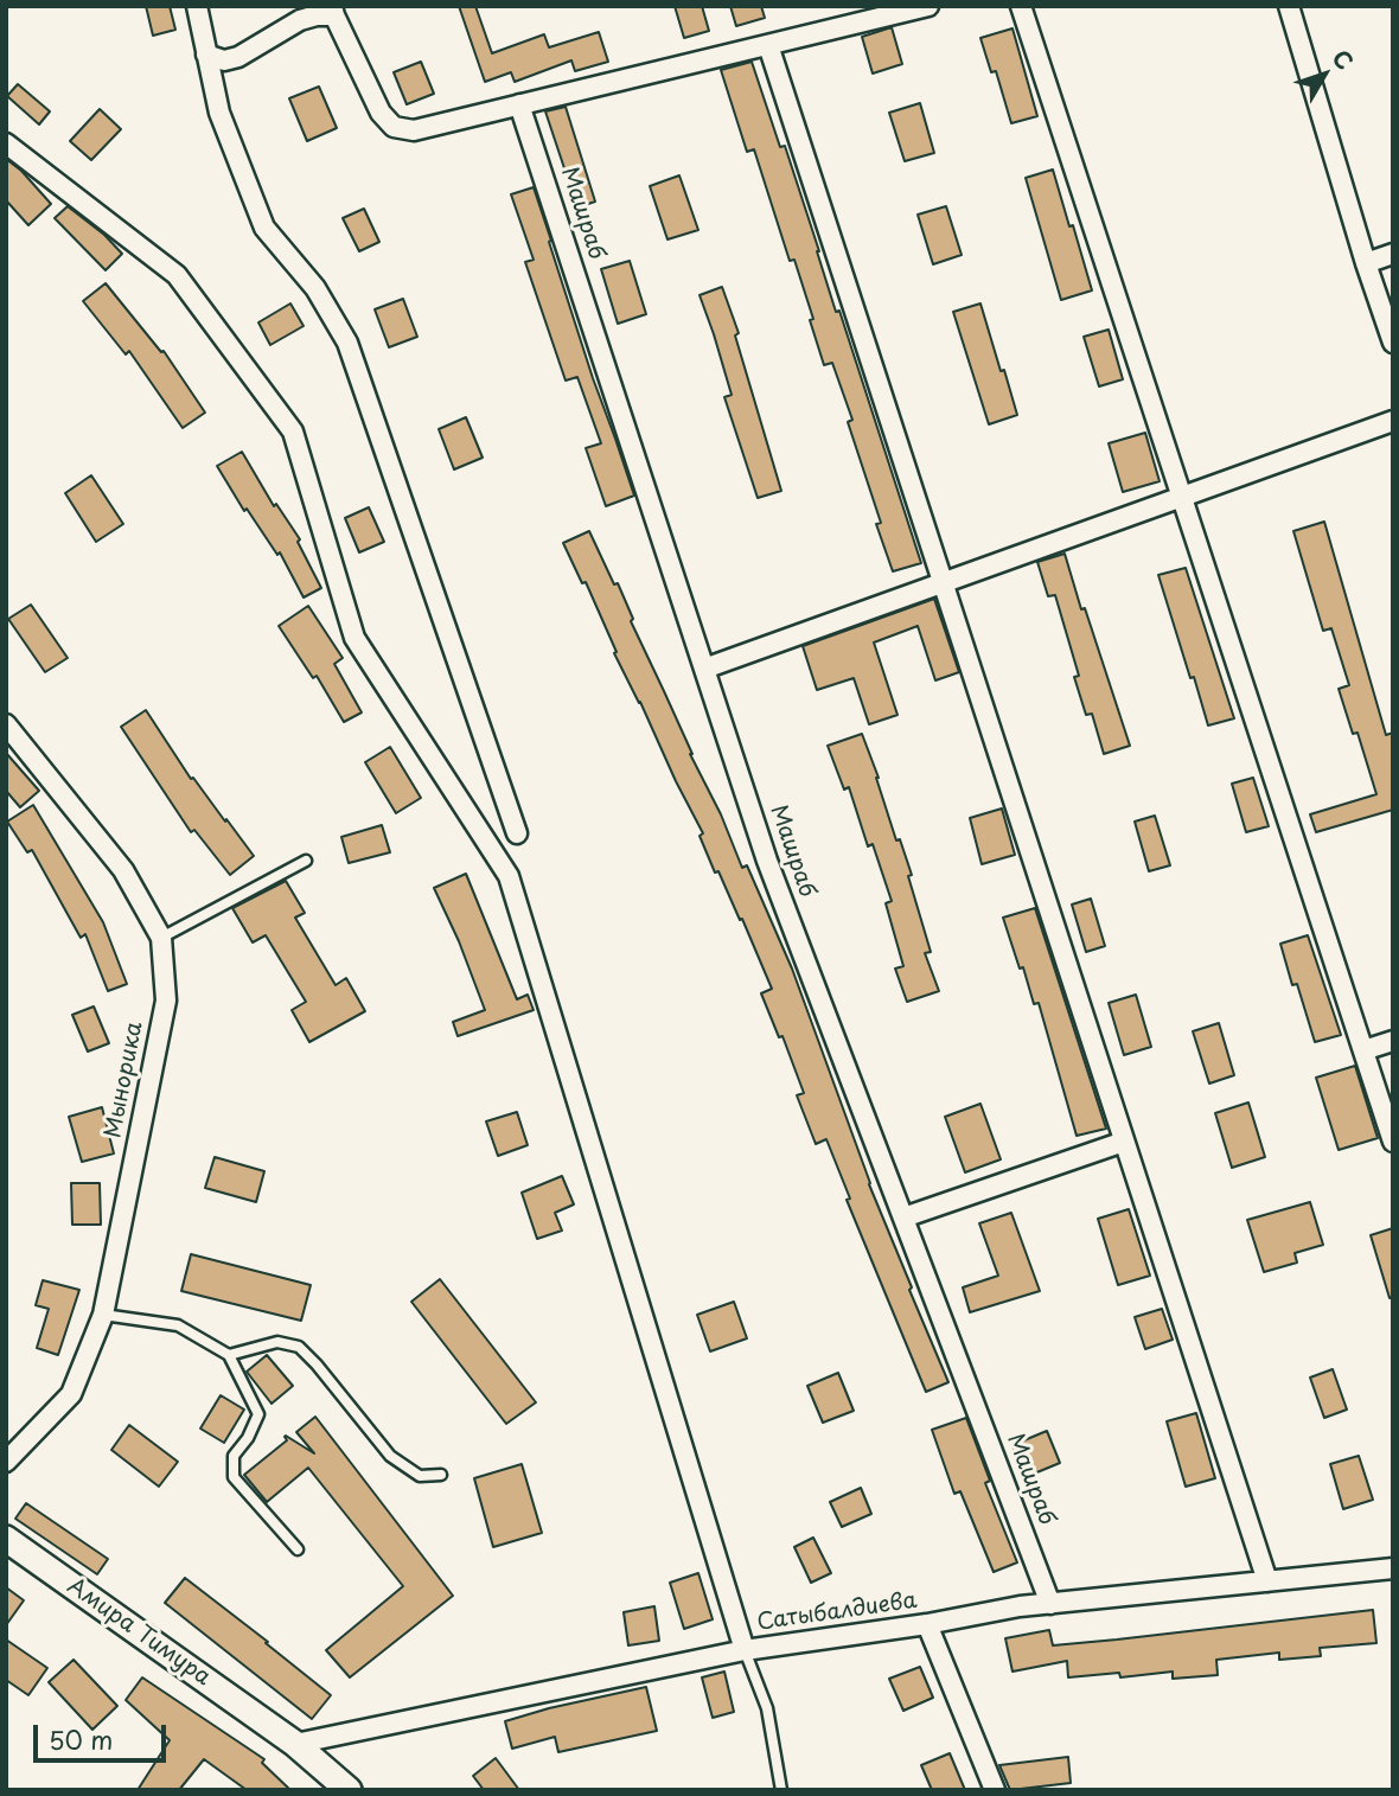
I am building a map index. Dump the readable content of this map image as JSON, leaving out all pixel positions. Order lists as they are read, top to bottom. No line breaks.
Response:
{"streets":{"street":["Машраб","Мынорика","Сатыбалдиева","Амира Тимура"]},"crossings":[["Машраб","Сатыбалдиева"],["Сатыбалдиева","Амира Тимура"]],"scale_bar":"50 m","north":"top right"}
